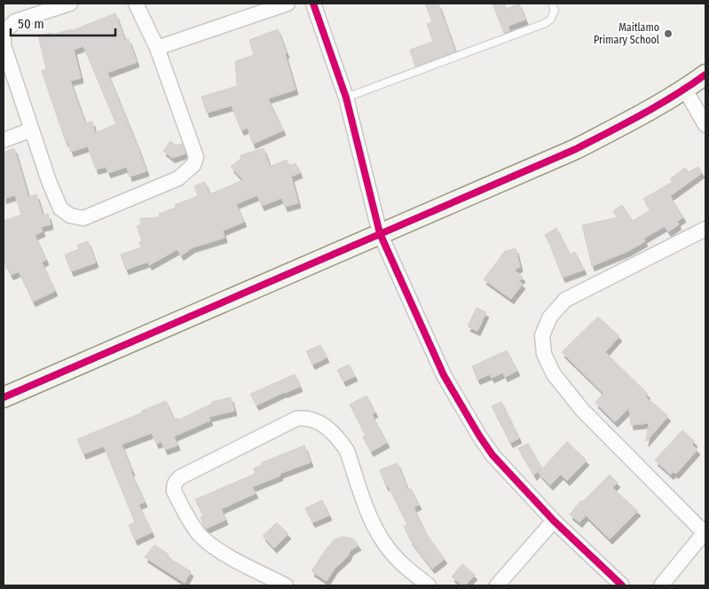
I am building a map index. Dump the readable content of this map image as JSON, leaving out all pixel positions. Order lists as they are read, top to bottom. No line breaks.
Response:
{"places":["Maitlamo Primary School"],"scale_bar":"50 m"}
